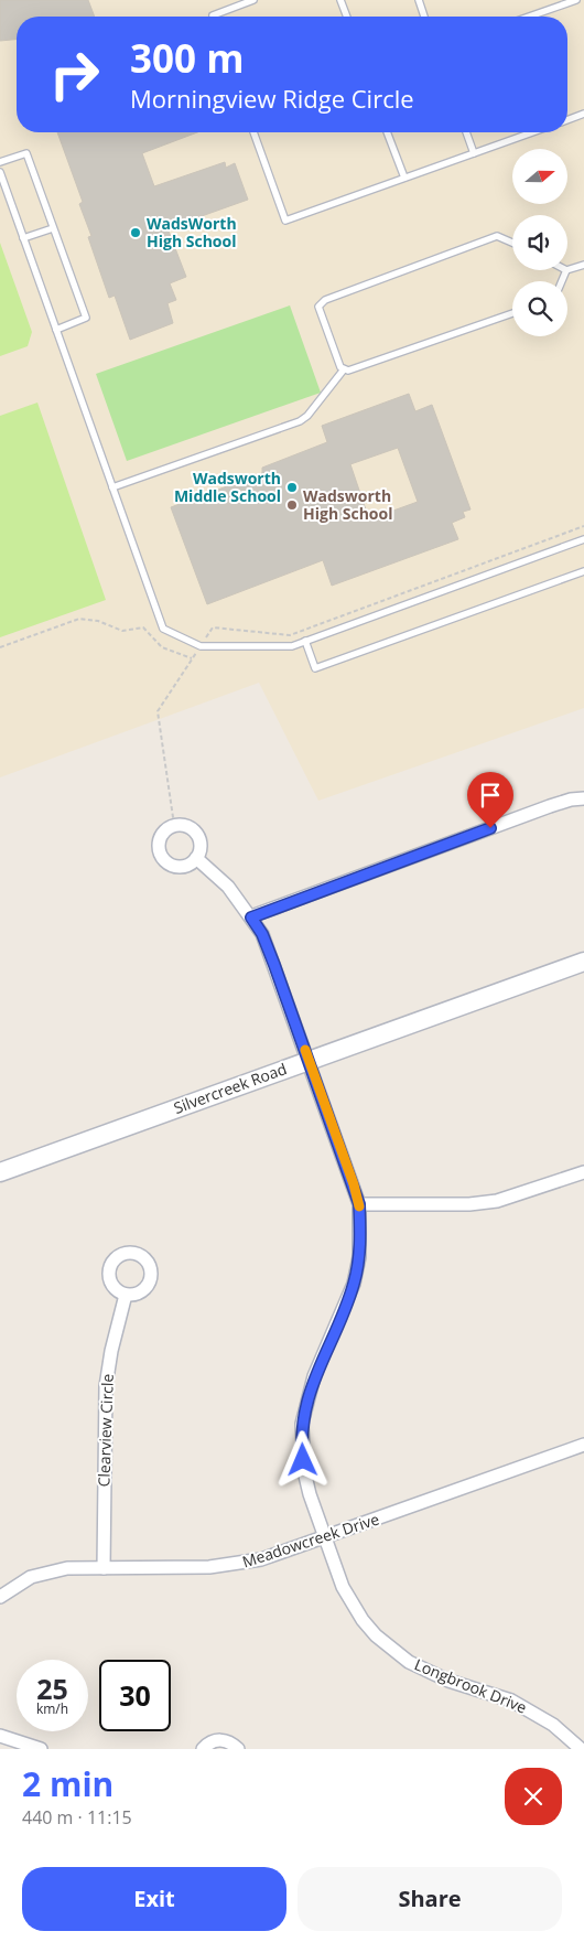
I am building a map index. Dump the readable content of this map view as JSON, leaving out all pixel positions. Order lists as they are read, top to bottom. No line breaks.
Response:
{"streets":{"street":["Silvercreek Road","Clearview Circle","Meadowcreek Drive","Longbrook Drive"]},"crossings":[["Silvercreek Road","Longbrook Drive"],["Clearview Circle","Meadowcreek Drive"],["Meadowcreek Drive","Longbrook Drive"]],"places":["WadsWorth High School","Wadsworth Middle School","Wadsworth High School"],"north":"right","page":{"turn":["300 m","Morningview Ridge Circle"],"speed":"25 km/h","limit":"30","heading":["2 min","440 m · 11:15"],"buttons":["Exit","Share"]}}
